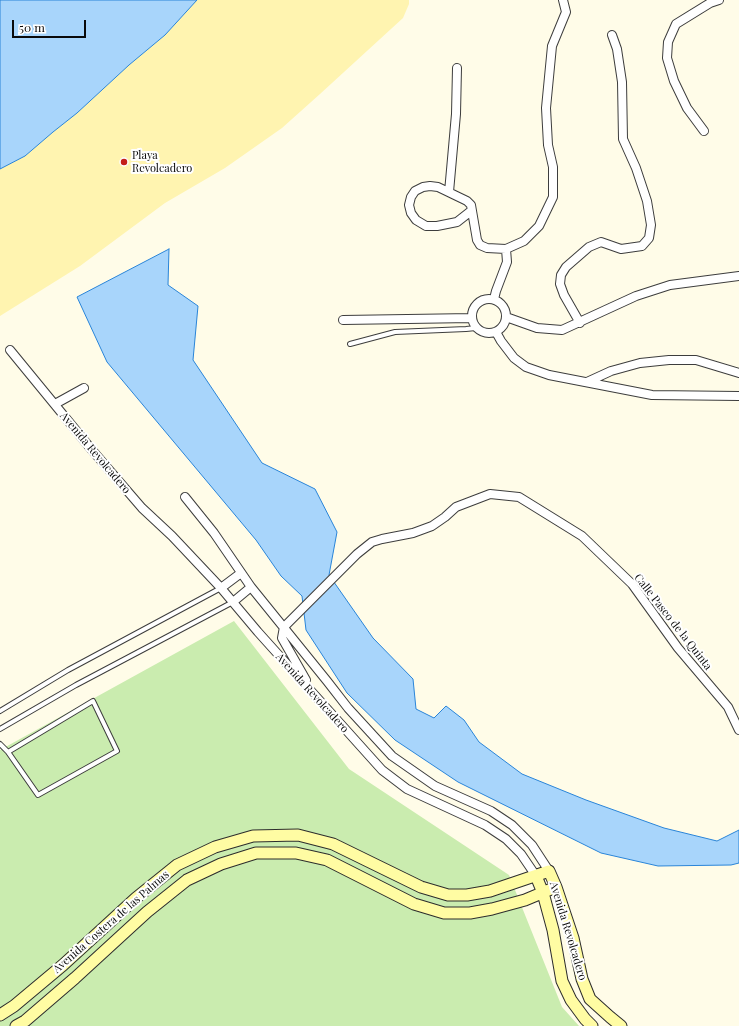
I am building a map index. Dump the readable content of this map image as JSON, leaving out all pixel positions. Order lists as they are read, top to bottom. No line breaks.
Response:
{"streets":{"main road":["Avenida Revolcadero","Avenida Costera de las Palmas"],"street":["Calle Paseo de la Quinta"]},"crossings":[["Avenida Revolcadero","Calle Paseo de la Quinta"],["Avenida Revolcadero","Avenida Costera de las Palmas"]],"places":["Playa Revolcadero"],"scale_bar":"50 m"}
